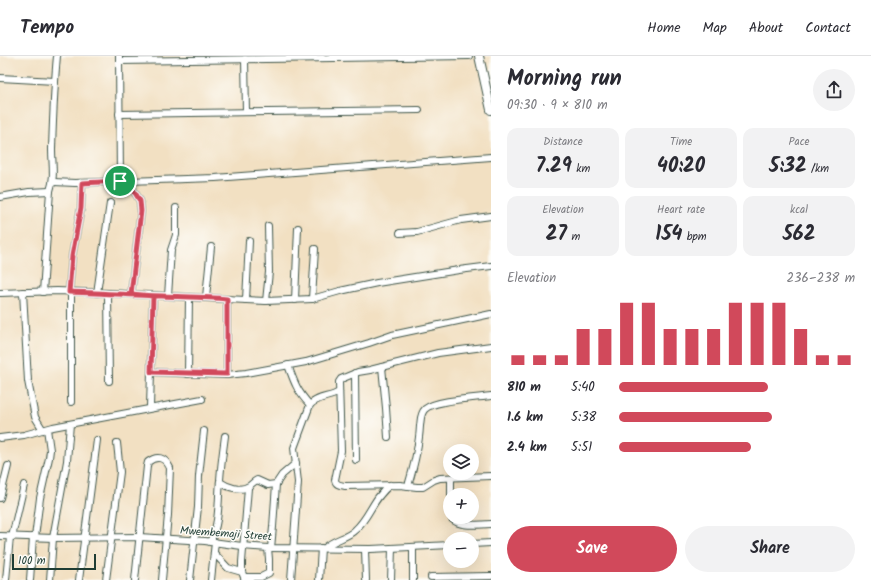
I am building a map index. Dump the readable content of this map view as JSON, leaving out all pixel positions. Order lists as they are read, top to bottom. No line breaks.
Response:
{"streets":{"street":["Mwembemaji Street"]},"scale_bar":"100 m","page":{"header":"Tempo","nav":["Home","Map","About","Contact"],"heading":["Morning run","09:30 · 9 × 810 m"],"stats":[["Distance","7.29 km"],["Time","40:20"],["Pace","5:32 /km"],["Elevation","27 m"],["Heart rate","154 bpm"],["kcal","562"]],"chart":["Elevation","236–238 m"],"list":[{"name":"810 m","note":"5:40"},{"name":"1.6 km","note":"5:38"},{"name":"2.4 km","note":"5:51"}],"map_buttons":["+","−"],"buttons":["Save","Share"],"scale":"100 m"}}
